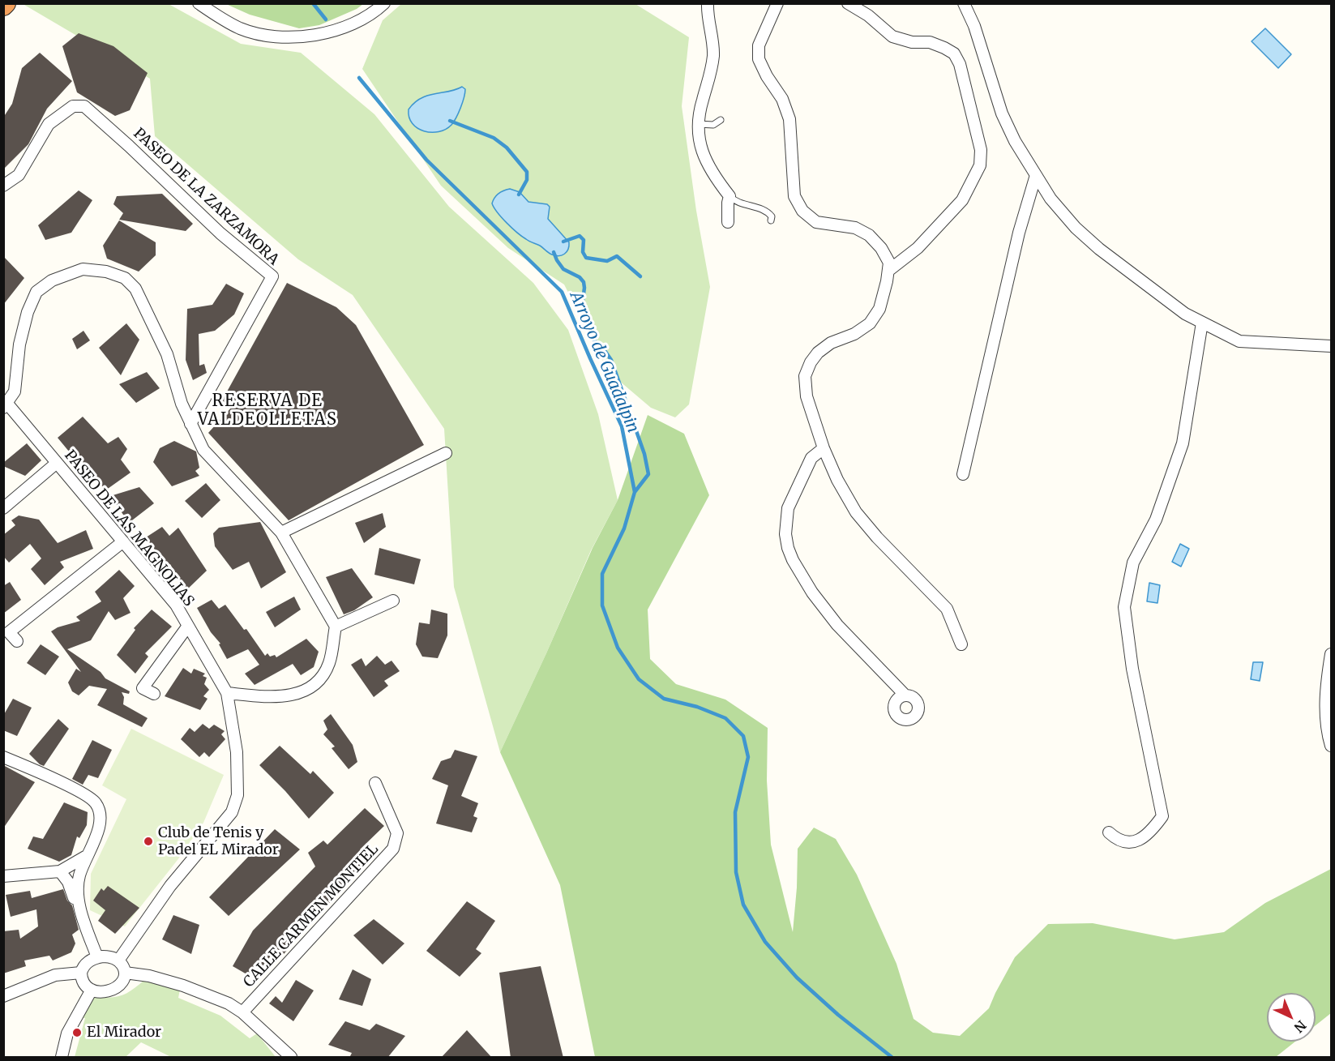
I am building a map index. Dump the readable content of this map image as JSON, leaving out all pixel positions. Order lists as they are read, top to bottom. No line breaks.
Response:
{"streets":{"street":["PASEO DE LA ZARZAMORA","PASEO DE LAS MAGNOLIAS","CALLE CARMEN MONTIEL"]},"districts":["RESERVA DE VALDEOLLETAS"],"water":["Arroyo de Guadalpin"],"places":["Club de Tenis y Padel EL Mirador","El Mirador"],"north":"bottom right"}
